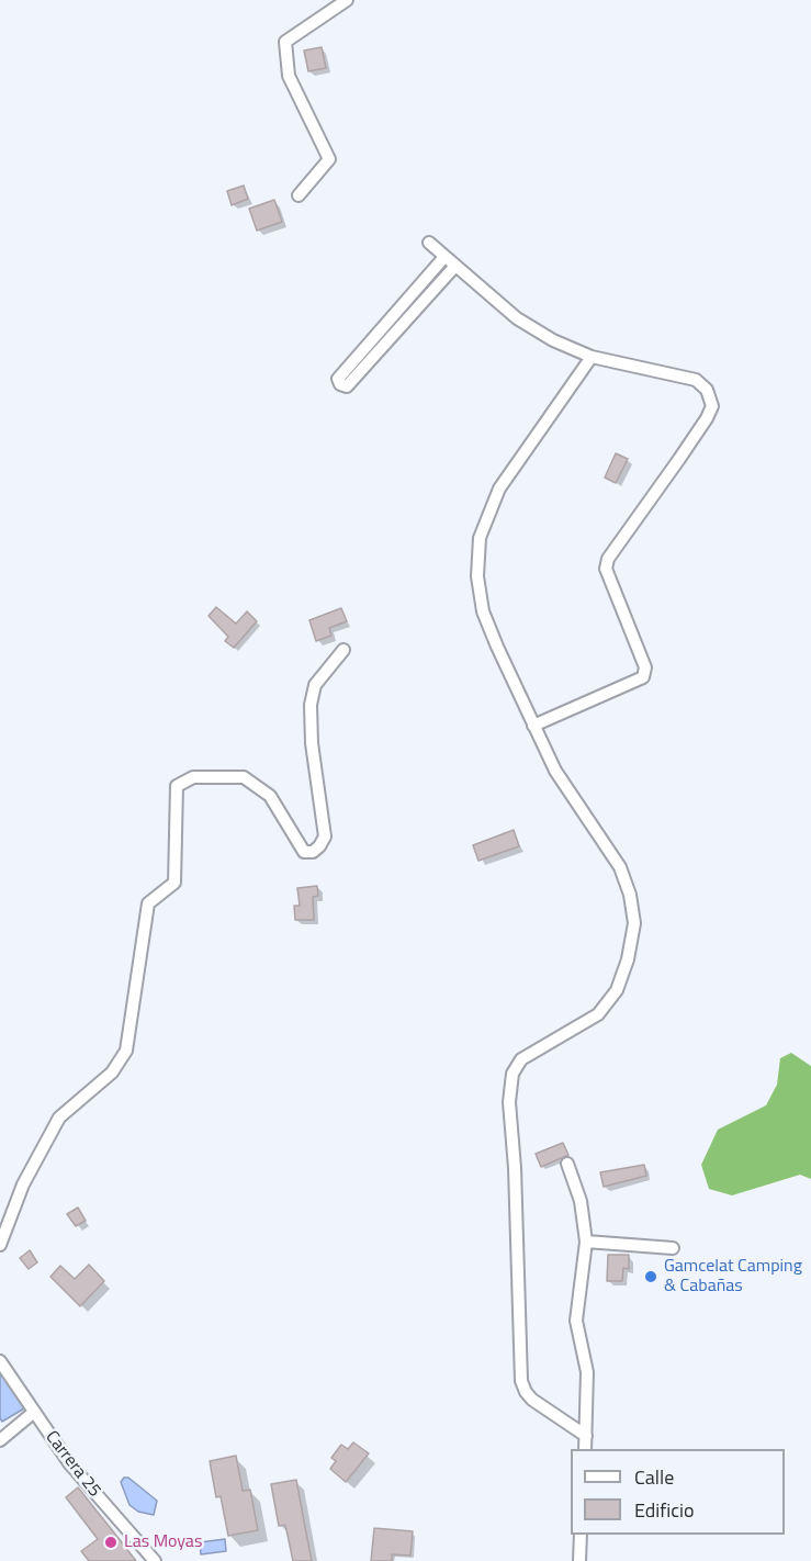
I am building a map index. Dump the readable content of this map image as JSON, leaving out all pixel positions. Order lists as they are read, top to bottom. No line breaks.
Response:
{"streets":{"street":["Carrera 25"]},"places":["Gamcelat Camping & Cabañas","Las Moyas"],"legend":["Calle","Edificio"]}
